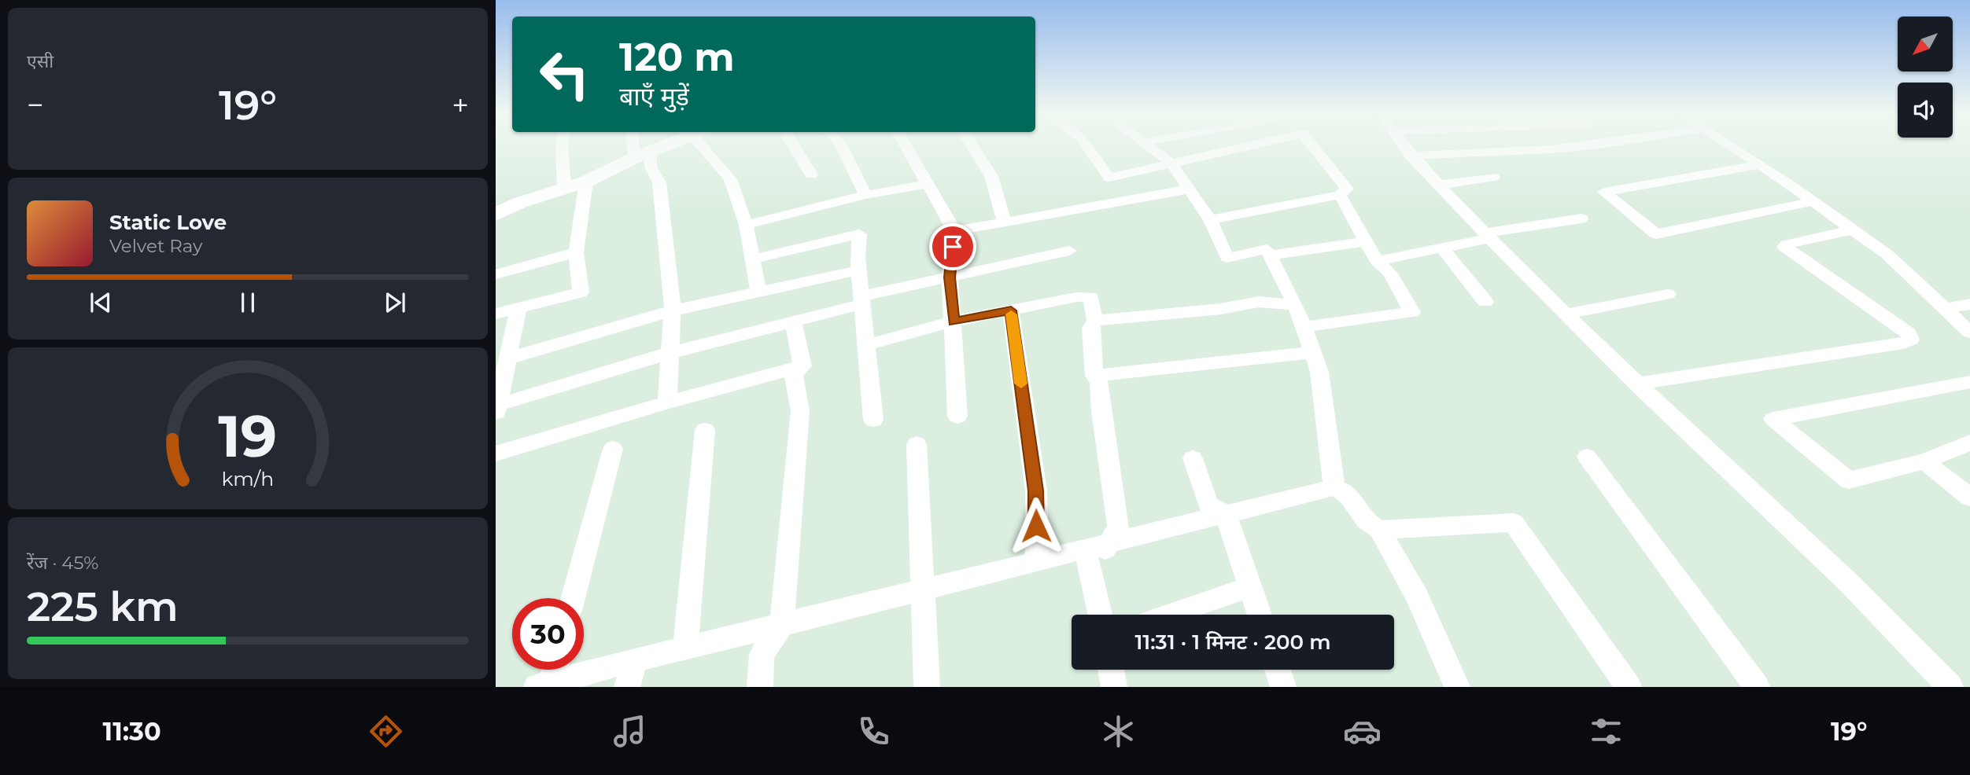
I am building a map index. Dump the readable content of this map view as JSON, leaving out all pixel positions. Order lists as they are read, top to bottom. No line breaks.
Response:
{"north":"bottom left","page":{"tile":["एसी",["रेंज · 45%","225 km"]],"turn":["120 m","बाएँ मुड़ें"],"heat":["−","19°","+"],"song":["Static Love","Velvet Ray"],"limit":"30","trip":"11:31 · 1 मिनट · 200 m","tabs":["11:30","19°"],"gauge":["19","km/h"]}}
